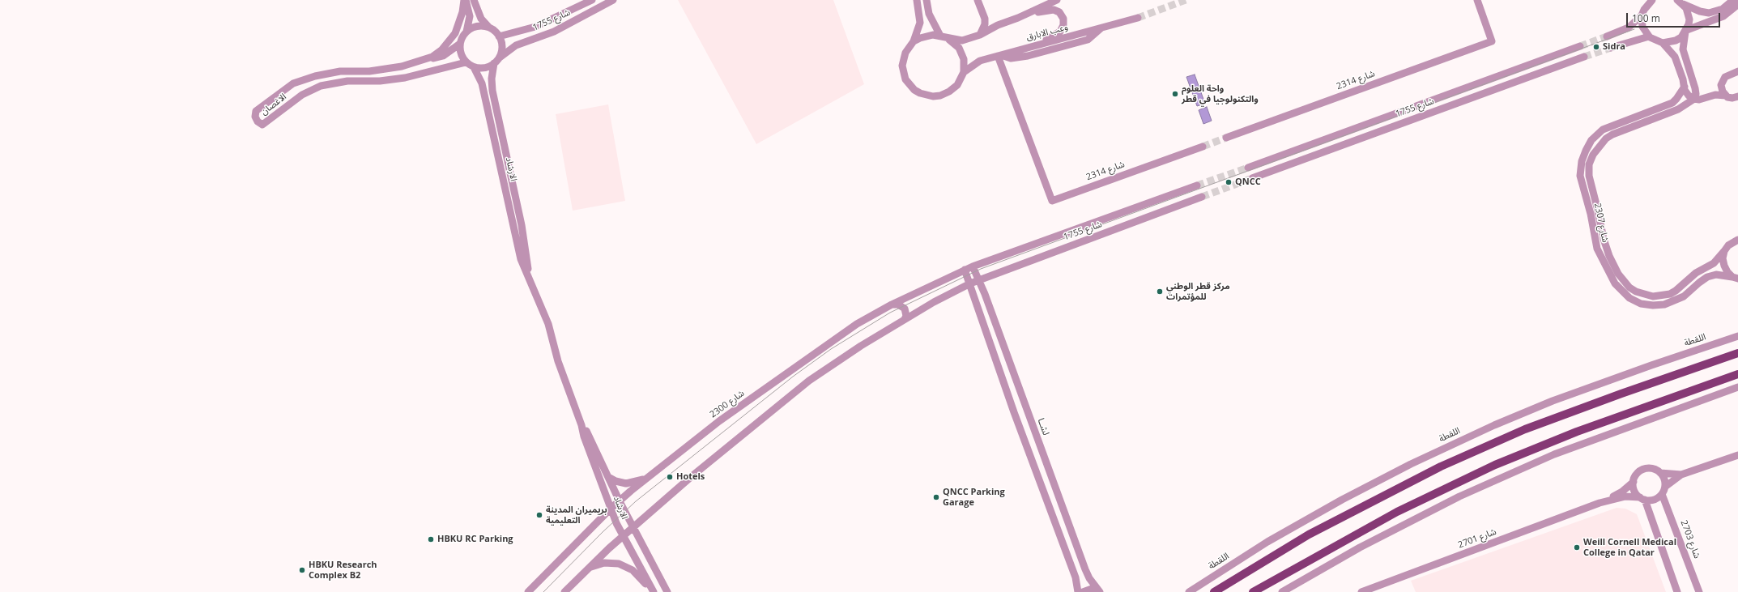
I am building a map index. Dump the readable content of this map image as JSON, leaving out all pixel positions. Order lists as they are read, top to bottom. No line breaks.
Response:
{"streets":{"street":["شارع 1755","وعب الابارق","شارع 2314","الاغصان","الارشاد","شارع 2307","اللقطة","شارع 2300","لشــا","شارع 2701","شارع 2703"]},"crossings":[["شارع 1755","الاغصان"],["شارع 1755","الارشاد"],["شارع 1755","شارع 2300"],["شارع 1755","لشــا"],["الاغصان","الارشاد"],["الارشاد","شارع 2300"],["شارع 2701","شارع 2703"]],"places":["Sidra","واحة العلوم والتكنولوجيا في قطر","QNCC","مركز قطر الوطني للمؤتمرات","Hotels","QNCC Parking Garage","بريميران المدينة التعليمية","HBKU RC Parking","Weill Cornell Medical College in Qatar","HBKU Research Complex B2"],"scale_bar":"100 m"}
